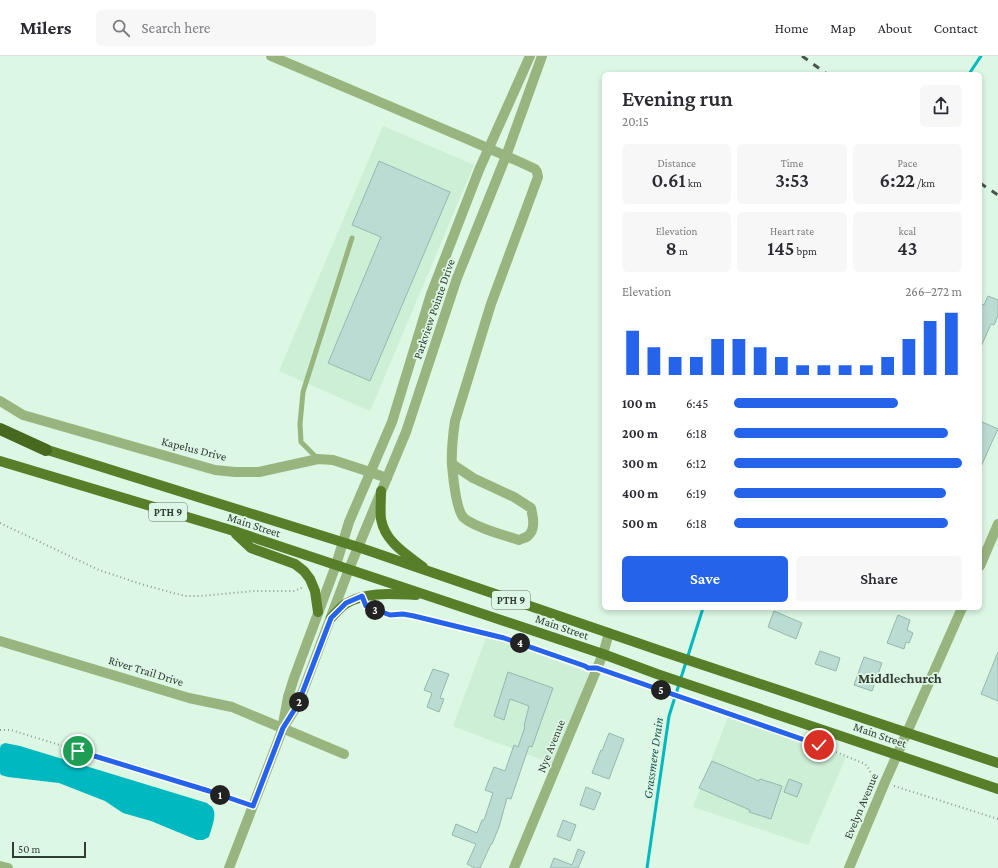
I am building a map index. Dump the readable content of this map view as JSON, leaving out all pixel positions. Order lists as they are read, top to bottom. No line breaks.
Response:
{"streets":{"main road":["PTH 9","Main Street"],"street":["Parkview Pointe Drive","Kapelus Drive","River Trail Drive","Nye Avenue","Evelyn Avenue"]},"crossings":[["Parkview Pointe Drive","Kapelus Drive"],["Parkview Pointe Drive","Main Street"],["Main Street","Nye Avenue"],["Main Street","Evelyn Avenue"]],"districts":["Middlechurch"],"water":["Grassmere Drain"],"scale_bar":"50 m","page":{"header":"Milers","search":"Search here","nav":["Home","Map","About","Contact"],"heading":["Evening run","20:15"],"stats":[["Distance","0.61 km"],["Time","3:53"],["Pace","6:22 /km"],["Elevation","8 m"],["Heart rate","145 bpm"],["kcal","43"]],"chart":["Elevation","266–272 m"],"list":[{"name":"100 m","note":"6:45"},{"name":"200 m","note":"6:18"},{"name":"300 m","note":"6:12"},{"name":"400 m","note":"6:19"},{"name":"500 m","note":"6:18"}],"buttons":["Save","Share"],"pins":["3","4","5","2","1"],"scale":"50 m"}}
